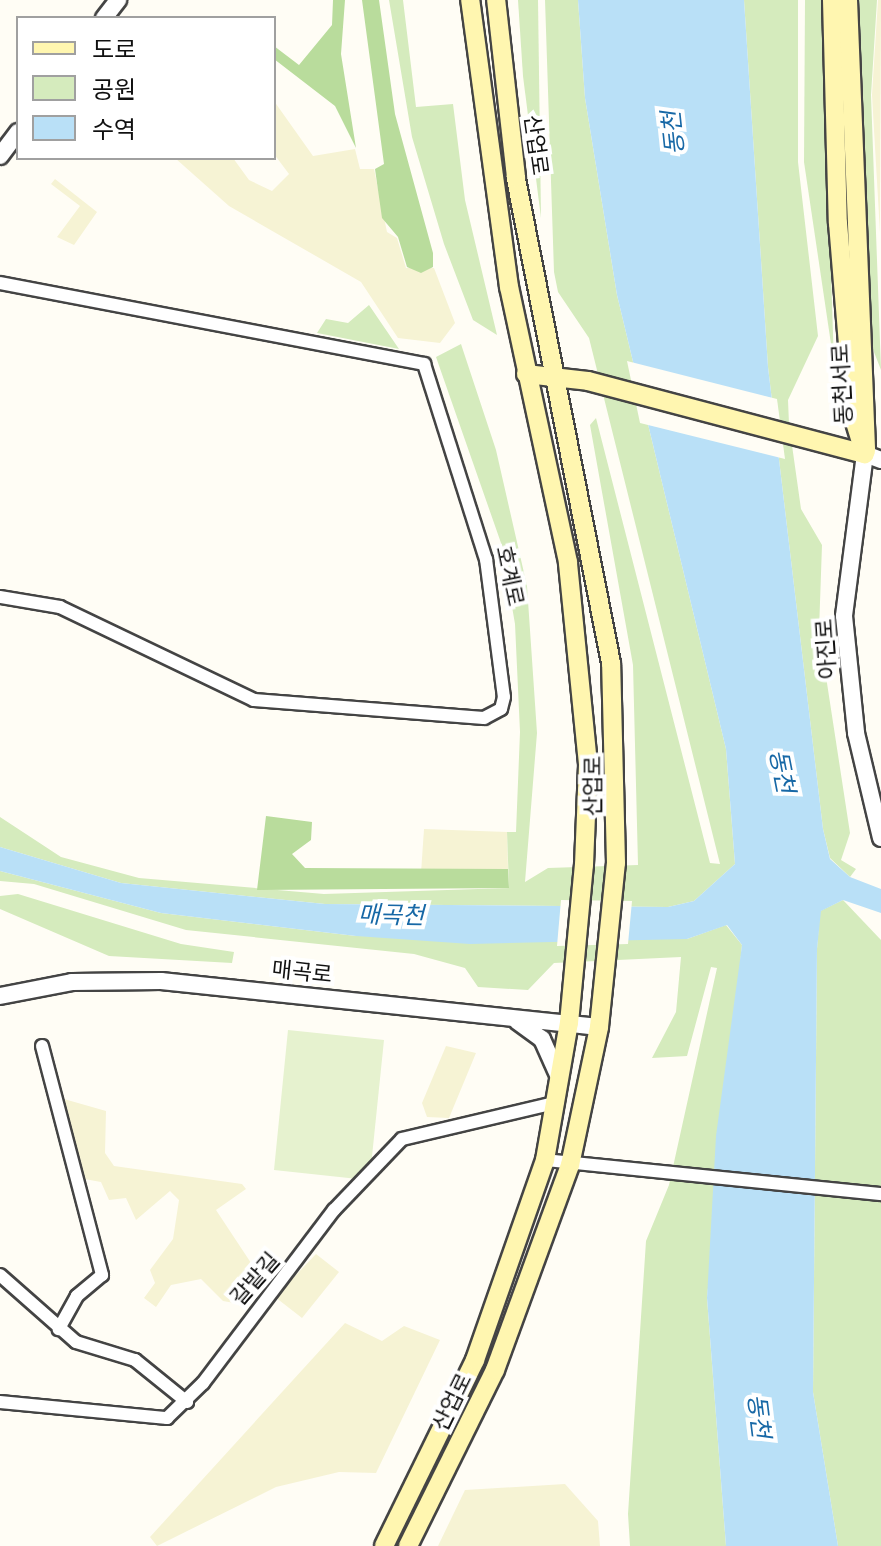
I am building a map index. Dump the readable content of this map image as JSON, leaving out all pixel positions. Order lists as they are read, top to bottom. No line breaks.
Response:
{"streets":{"main road":["산업로","동천서로"],"street":["호계로","아진로","매곡로","갈밭길"]},"crossings":[["산업로","매곡로"],["산업로","갈밭길"],["동천서로","아진로"]],"water":["동천","매곡천"],"legend":["도로","공원","수역"]}
